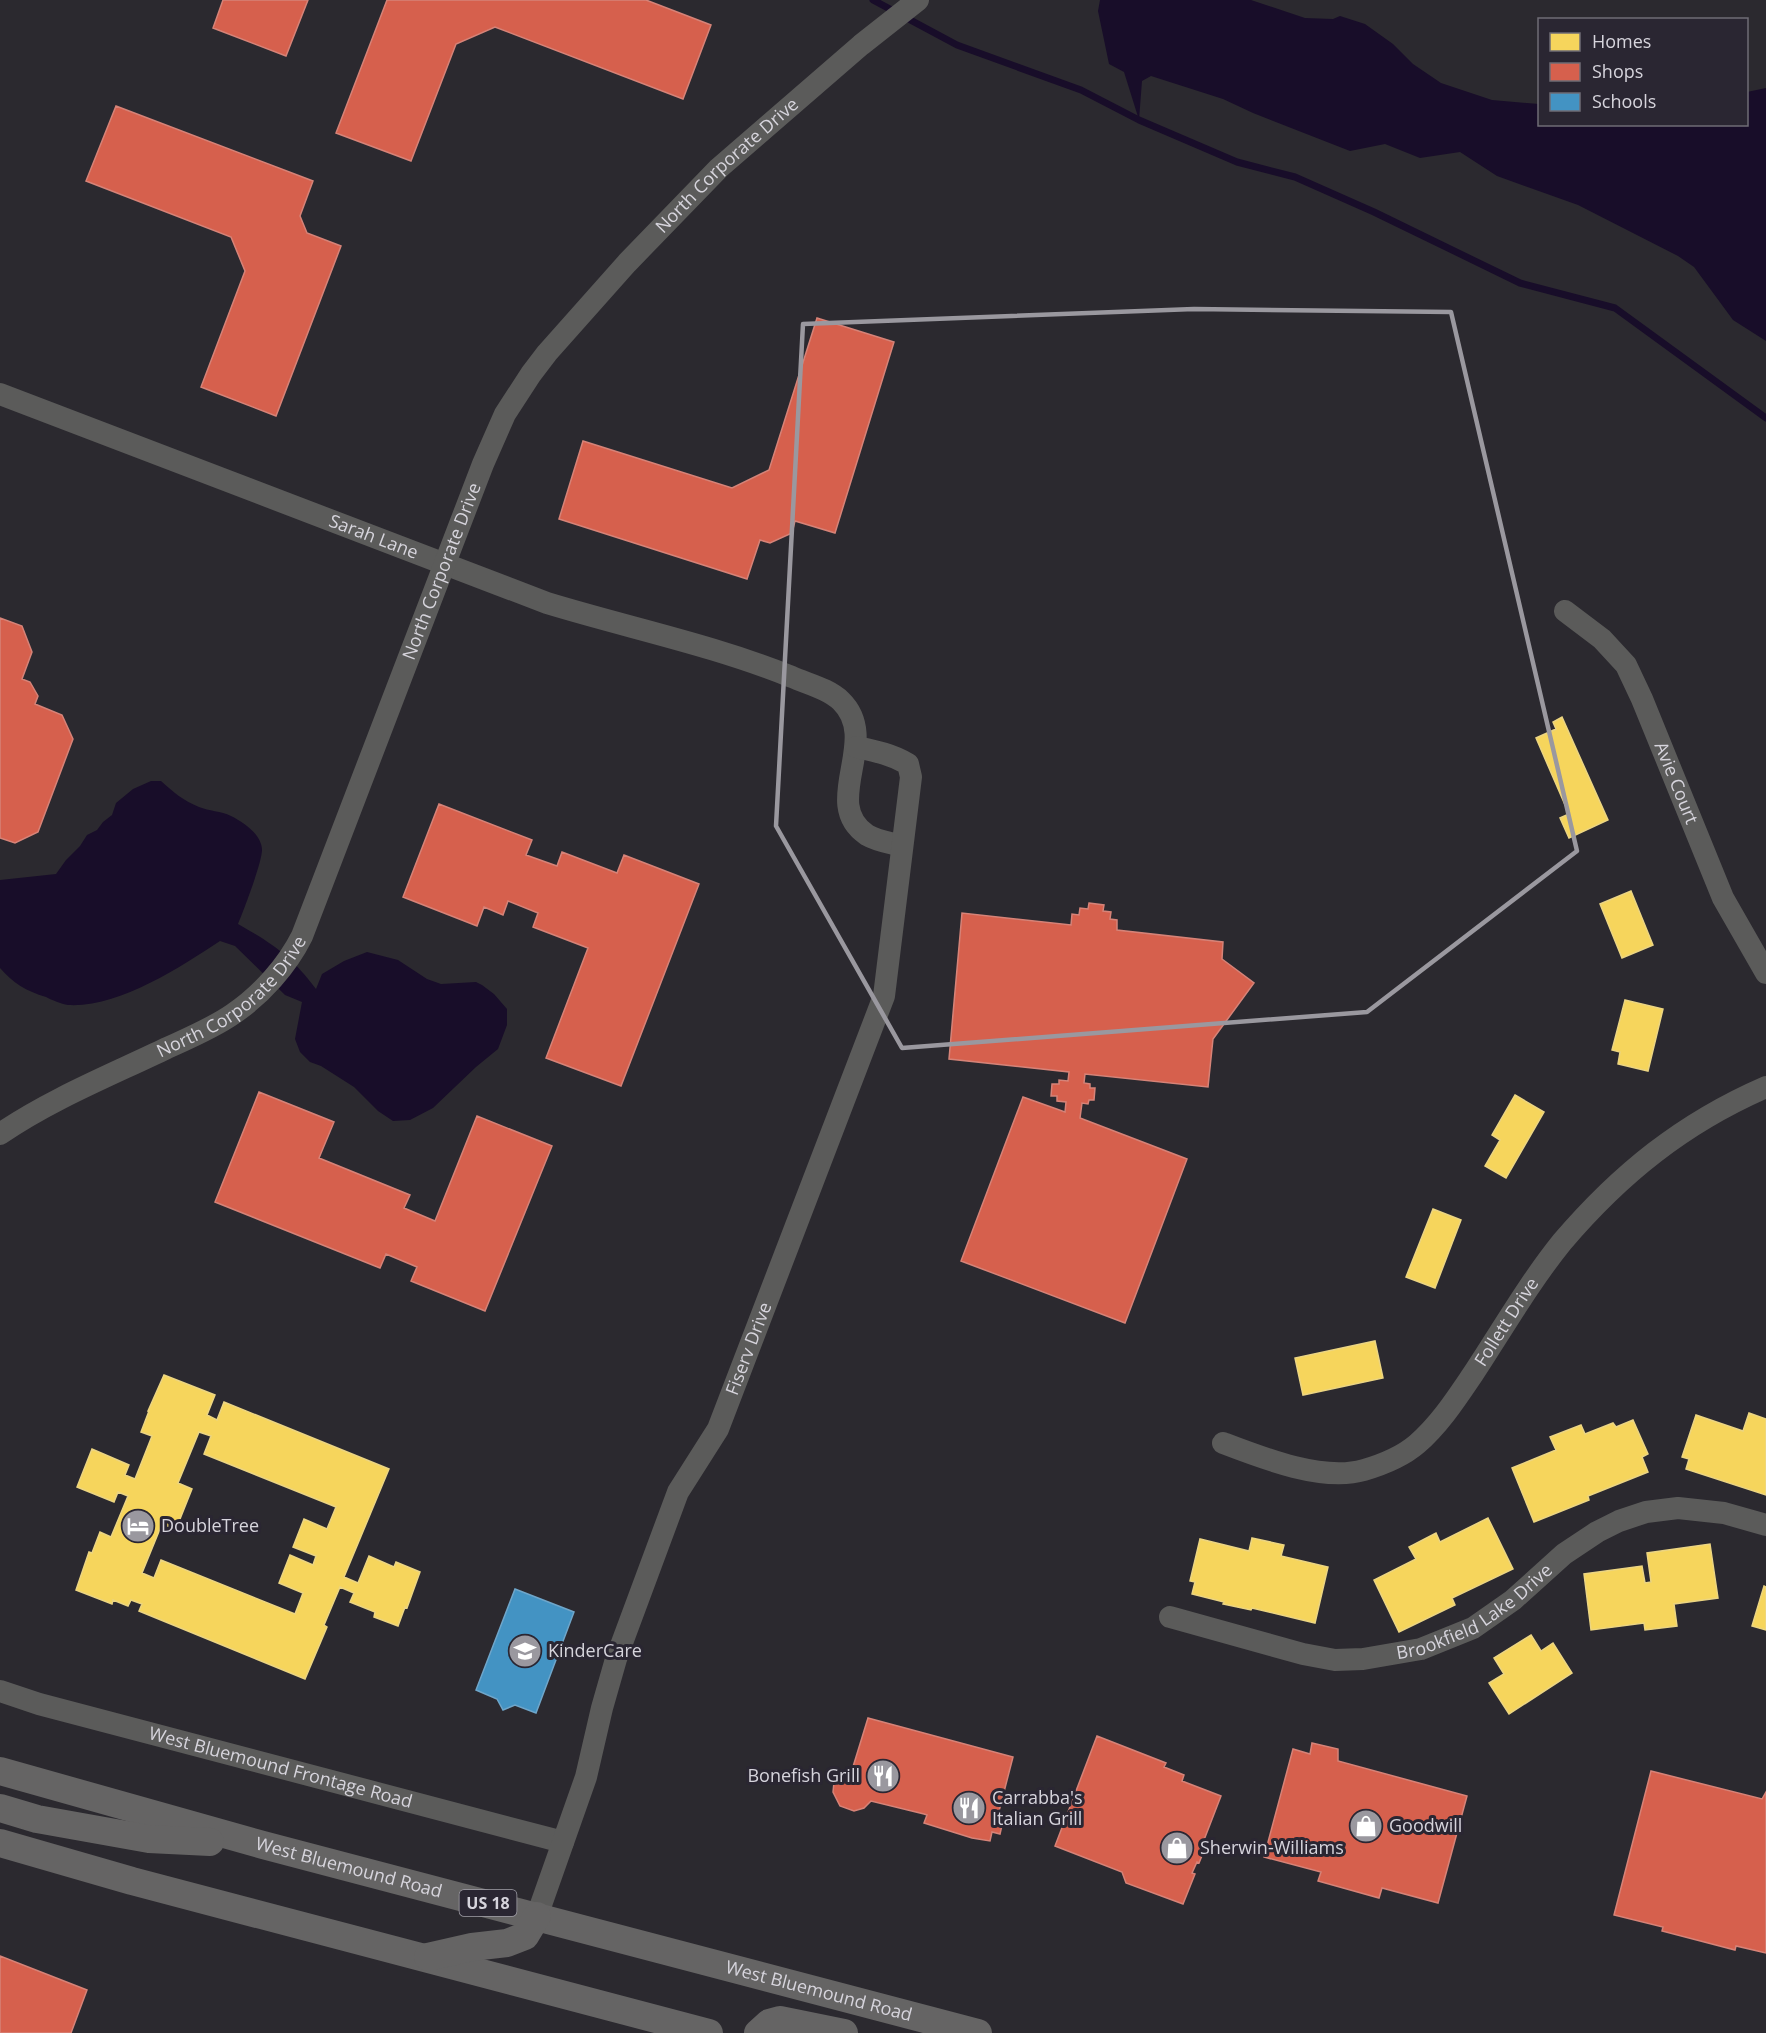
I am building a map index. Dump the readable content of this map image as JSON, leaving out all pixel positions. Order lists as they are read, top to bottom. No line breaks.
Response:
{"streets":{"main road":["West Bluemound Road","US 18"],"street":["North Corporate Drive","Sarah Lane","Avie Court","Follett Drive","Fiserv Drive","Brookfield Lake Drive","West Bluemound Frontage Road"]},"crossings":[["North Corporate Drive","Sarah Lane"],["Sarah Lane","Fiserv Drive"],["Fiserv Drive","West Bluemound Frontage Road"],["Fiserv Drive","West Bluemound Road"]],"places":{"hotel":["DoubleTree"],"school or university":["KinderCare"],"restaurant":["Bonefish Grill","Carrabba's Italian Grill"],"shop":["Goodwill","Sherwin-Williams"]},"legend":["Homes","Shops","Schools"]}
